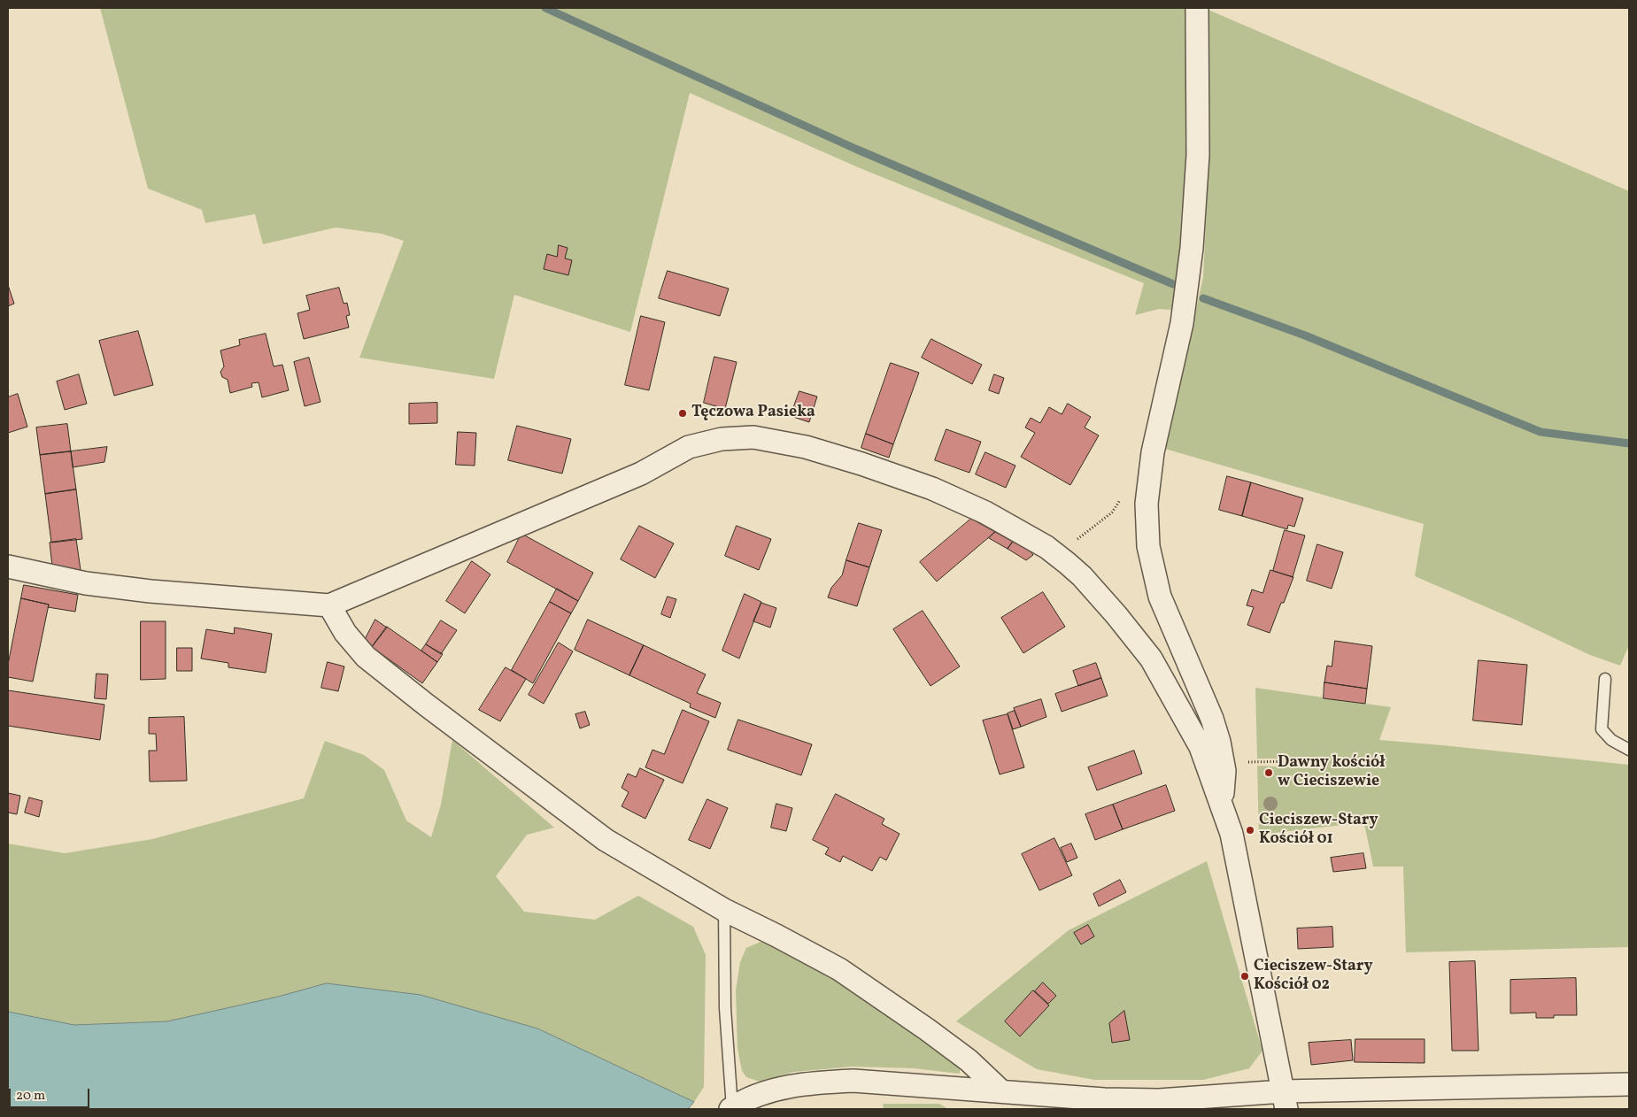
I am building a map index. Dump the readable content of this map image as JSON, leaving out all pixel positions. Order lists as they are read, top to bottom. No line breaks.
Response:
{"places":["Tęczowa Pasieka","Dawny kościół w Cieciszewie","Cieciszew-Stary Kościół 01","Cieciszew-Stary Kościół 02"],"scale_bar":"20 m"}
